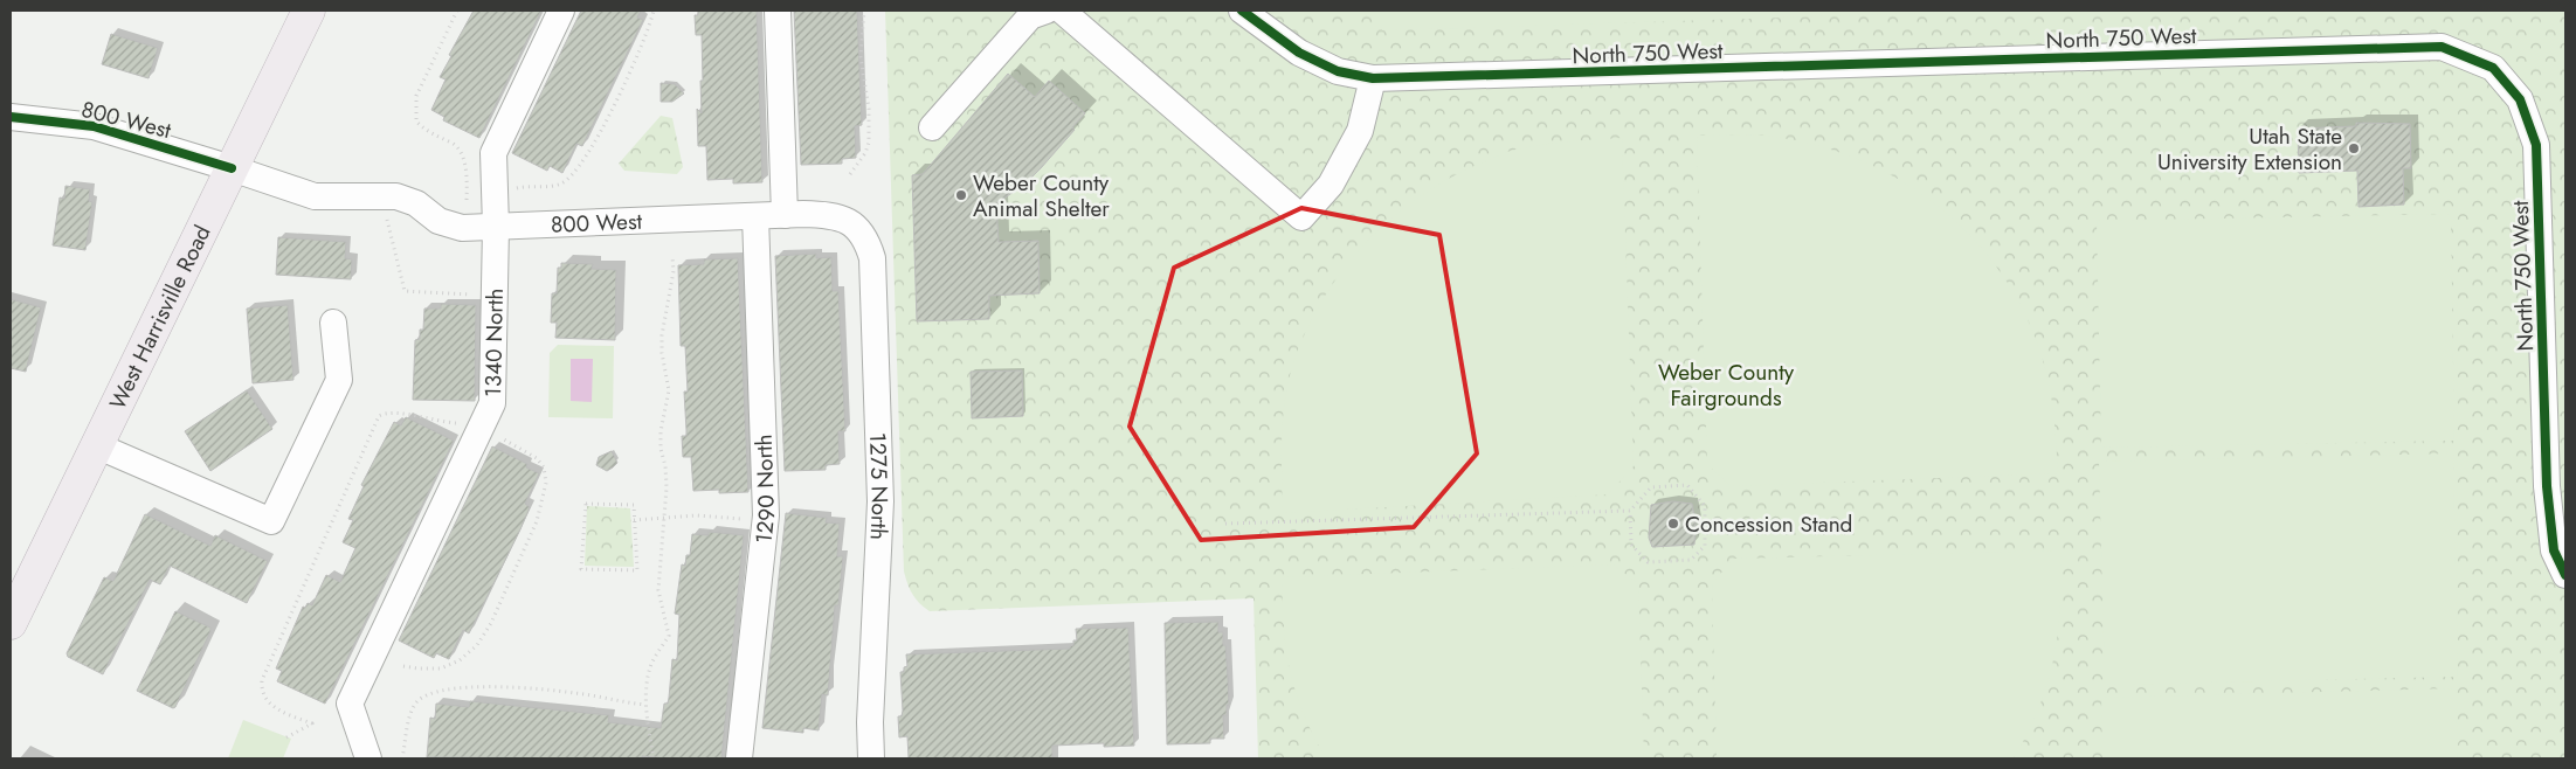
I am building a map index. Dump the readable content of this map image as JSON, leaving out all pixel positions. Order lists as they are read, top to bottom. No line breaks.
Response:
{"streets":{"main road":["West Harrisville Road"],"street":["North 750 West","800 West","1340 North","1275 North","1290 North"]},"crossings":[["800 West","West Harrisville Road"],["800 West","1340 North"],["800 West","1275 North"],["800 West","1290 North"]],"parks":["Weber County Fairgrounds"],"places":["Utah State University Extension","Weber County Animal Shelter","Concession Stand"]}
